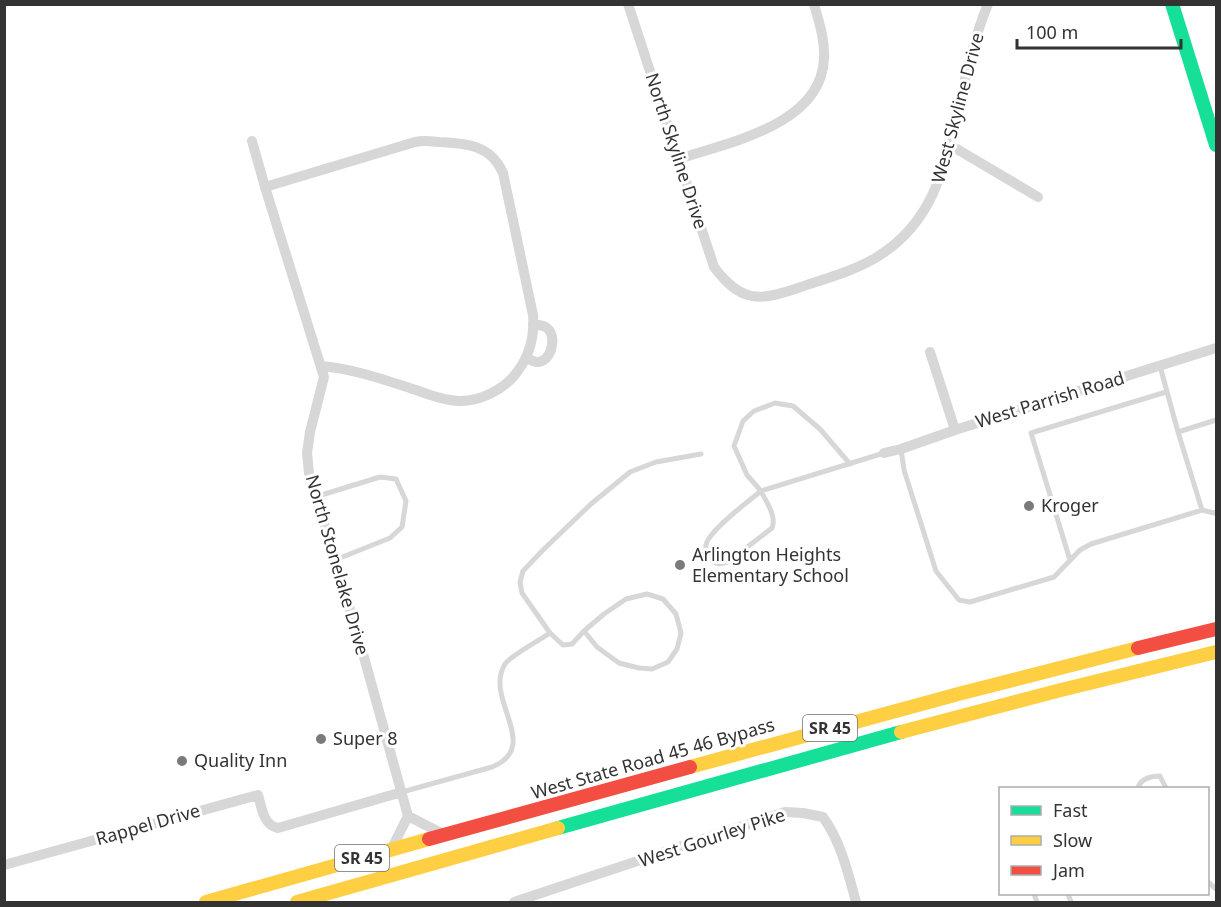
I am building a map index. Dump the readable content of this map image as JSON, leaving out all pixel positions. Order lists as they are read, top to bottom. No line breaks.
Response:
{"streets":{"main road":["SR 45","West State Road 45 46 Bypass"],"street":["West Skyline Drive","North Skyline Drive","West Parrish Road","North Stonelake Drive","Rappel Drive","West Gourley Pike"]},"crossings":[["West Skyline Drive","North Skyline Drive"],["North Stonelake Drive","Rappel Drive"]],"places":["Kroger","Arlington Heights Elementary School","Super 8","Quality Inn"],"legend":["Fast","Slow","Jam"],"scale_bar":"100 m"}
